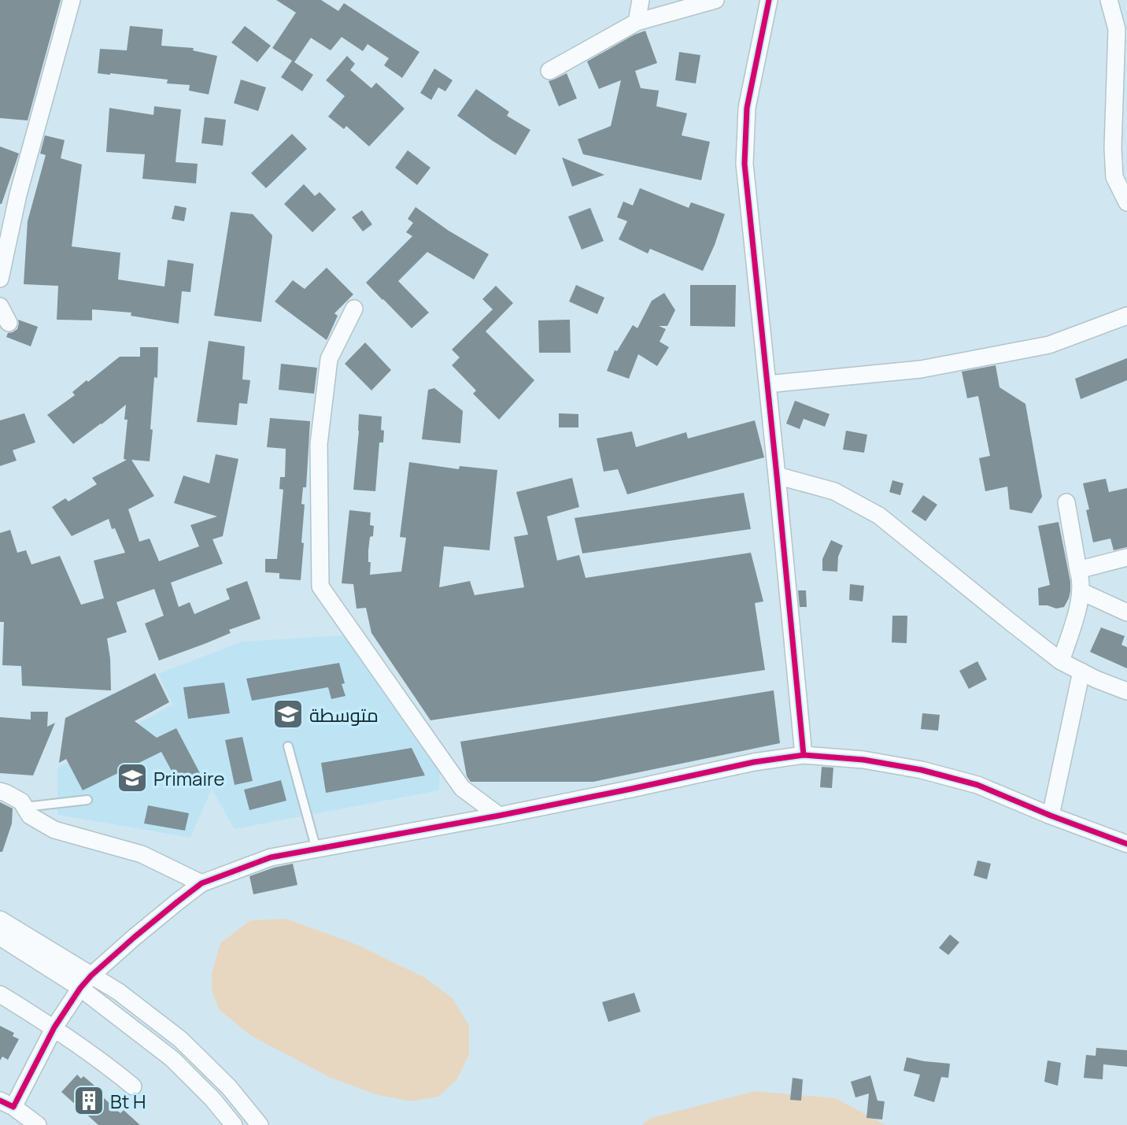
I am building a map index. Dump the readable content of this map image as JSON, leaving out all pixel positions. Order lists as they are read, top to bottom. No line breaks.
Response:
{"places":{"school or university":["متوسطة","Primaire"],"building":["Bt H"]}}
